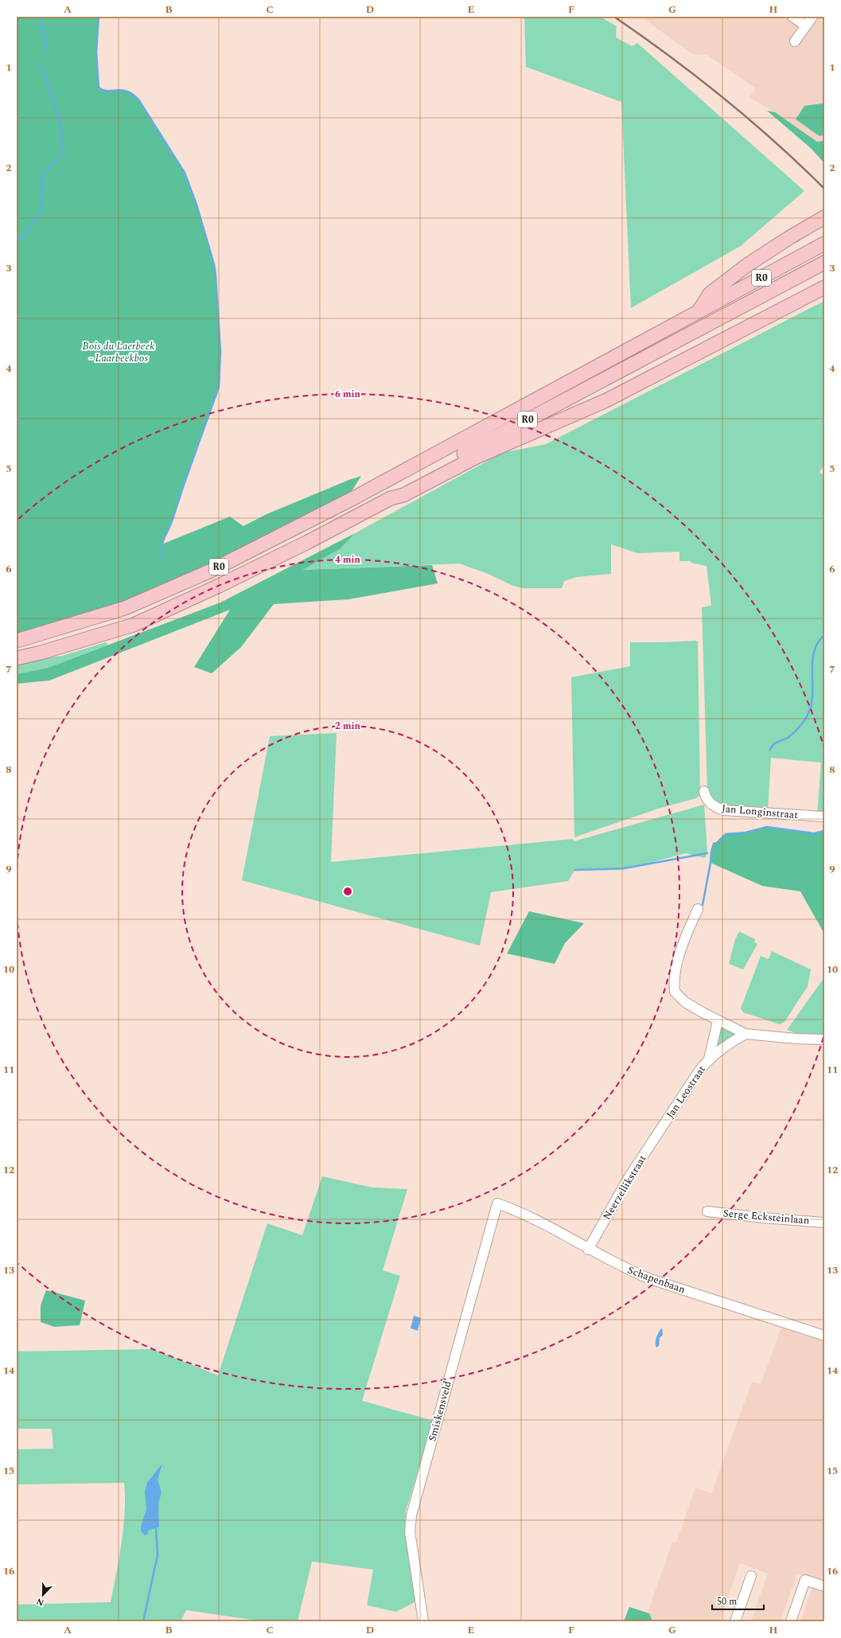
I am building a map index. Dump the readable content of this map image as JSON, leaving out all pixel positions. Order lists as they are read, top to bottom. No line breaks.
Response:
{"streets":{"highway":["R0"],"street":["Jan Longinstraat","Jan Leostraat","Neerzellikstraat","Serge Ecksteinlaan","Schapenbaan","Smiskensveld"]},"crossings":[["Jan Leostraat","Neerzellikstraat"],["Neerzellikstraat","Schapenbaan"],["Schapenbaan","Smiskensveld"]],"parks":["Bois du Laerbeek - Laarbeekbos"],"scale_bar":"50 m","north":"bottom","grid":{"columns":["A","B","C","D","E","F","G","H"],"rows":["1","2","3","4","5","6","7","8","9","10","11","12","13","14","15","16"]},"rings":["6 min","4 min","2 min"]}
